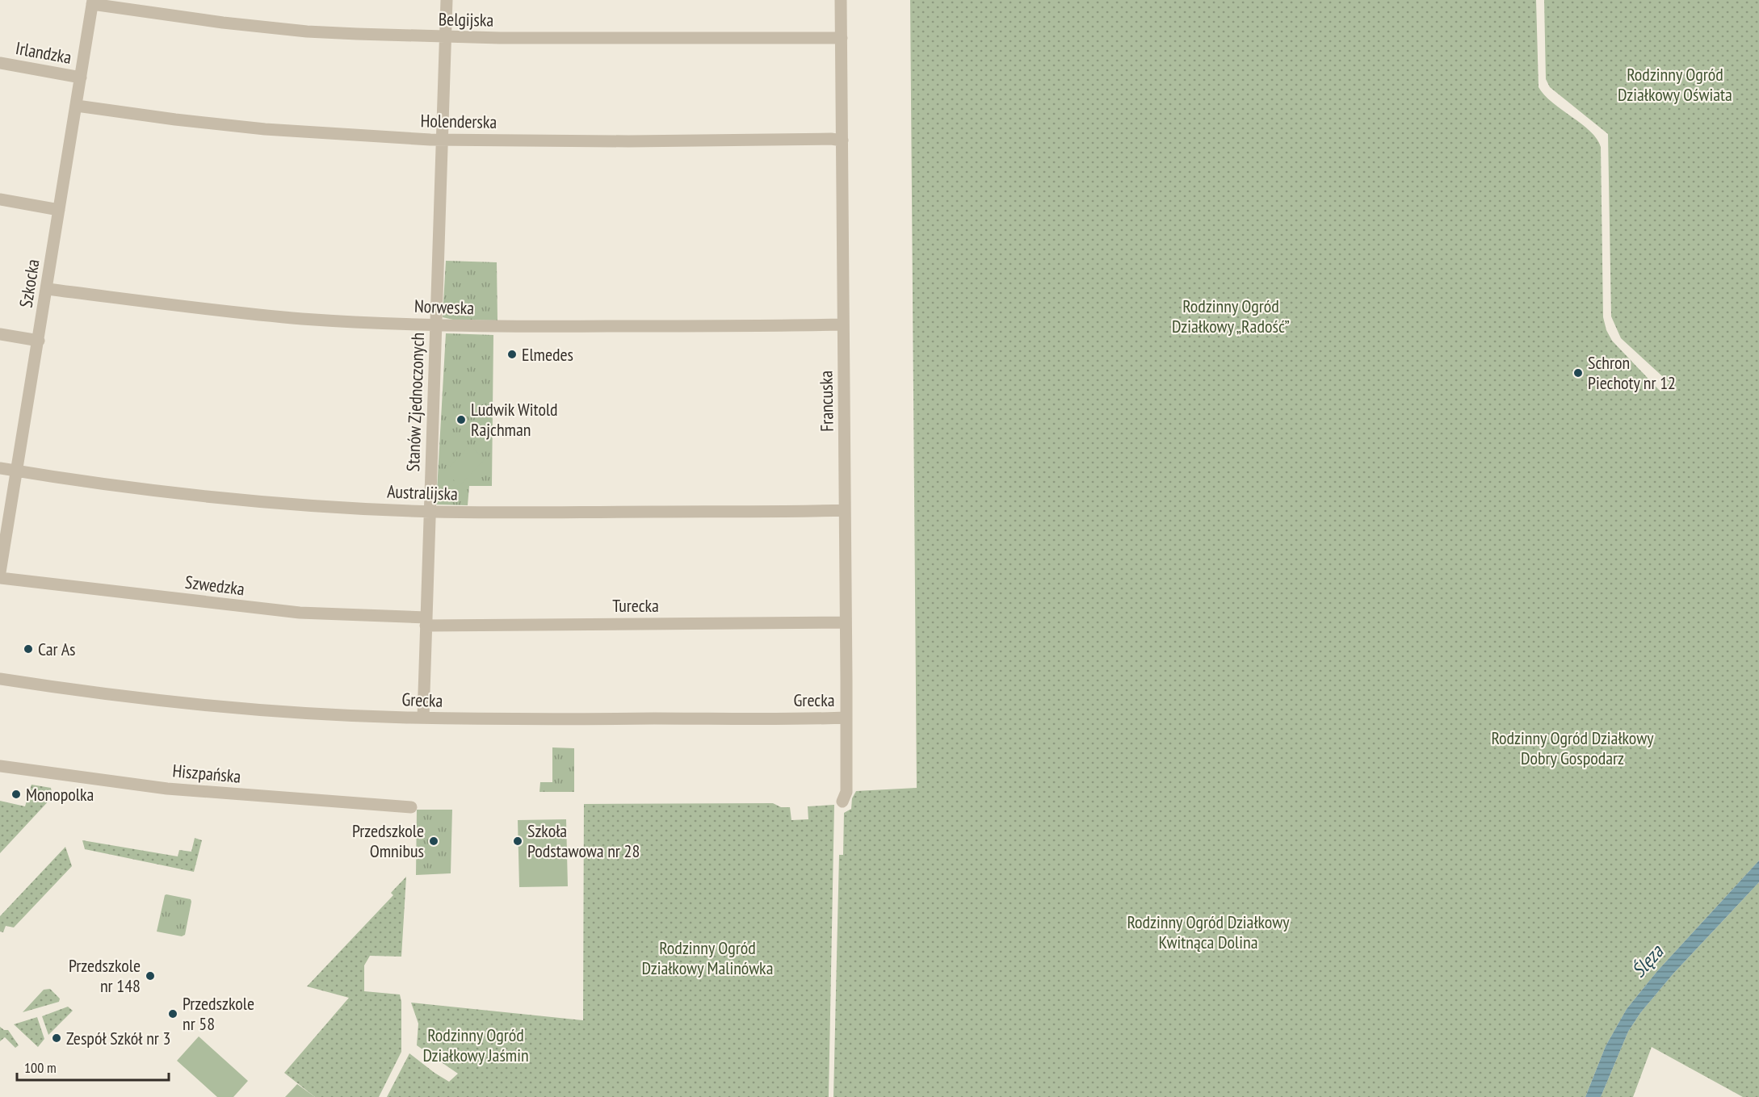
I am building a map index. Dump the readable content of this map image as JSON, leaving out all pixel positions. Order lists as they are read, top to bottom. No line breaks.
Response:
{"streets":{"street":["Belgijska","Irlandzka","Holenderska","Szkocka","Norweska","Francuska","Stanów Zjednoczonych","Australijska","Szwedzka","Turecka","Grecka","Hiszpańska"]},"crossings":[["Belgijska","Szkocka"],["Belgijska","Francuska"],["Belgijska","Stanów Zjednoczonych"],["Irlandzka","Szkocka"],["Holenderska","Szkocka"],["Holenderska","Francuska"],["Holenderska","Stanów Zjednoczonych"],["Szkocka","Norweska"],["Szkocka","Australijska"],["Norweska","Francuska"],["Norweska","Stanów Zjednoczonych"],["Francuska","Australijska"],["Francuska","Turecka"],["Francuska","Grecka"],["Stanów Zjednoczonych","Australijska"],["Stanów Zjednoczonych","Szwedzka"],["Stanów Zjednoczonych","Turecka"],["Stanów Zjednoczonych","Grecka"],["Szwedzka","Turecka"]],"water":["Ślęza"],"parks":["Rodzinny Ogród Działkowy Oświata","Rodzinny Ogród Działkowy „Radość”","Rodzinny Ogród Działkowy Dobry Gospodarz","Rodzinny Ogród Działkowy Kwitnąca Dolina","Rodzinny Ogród Działkowy Malinówka","Rodzinny Ogród Działkowy Jaśmin"],"places":["Elmedes","Schron Piechoty nr 12","Ludwik Witold Rajchman","Car As","Monopolka","Przedszkole Omnibus","Szkoła Podstawowa nr 28","Przedszkole nr 148","Przedszkole nr 58","Zespół Szkół nr 3"],"scale_bar":"100 m"}
